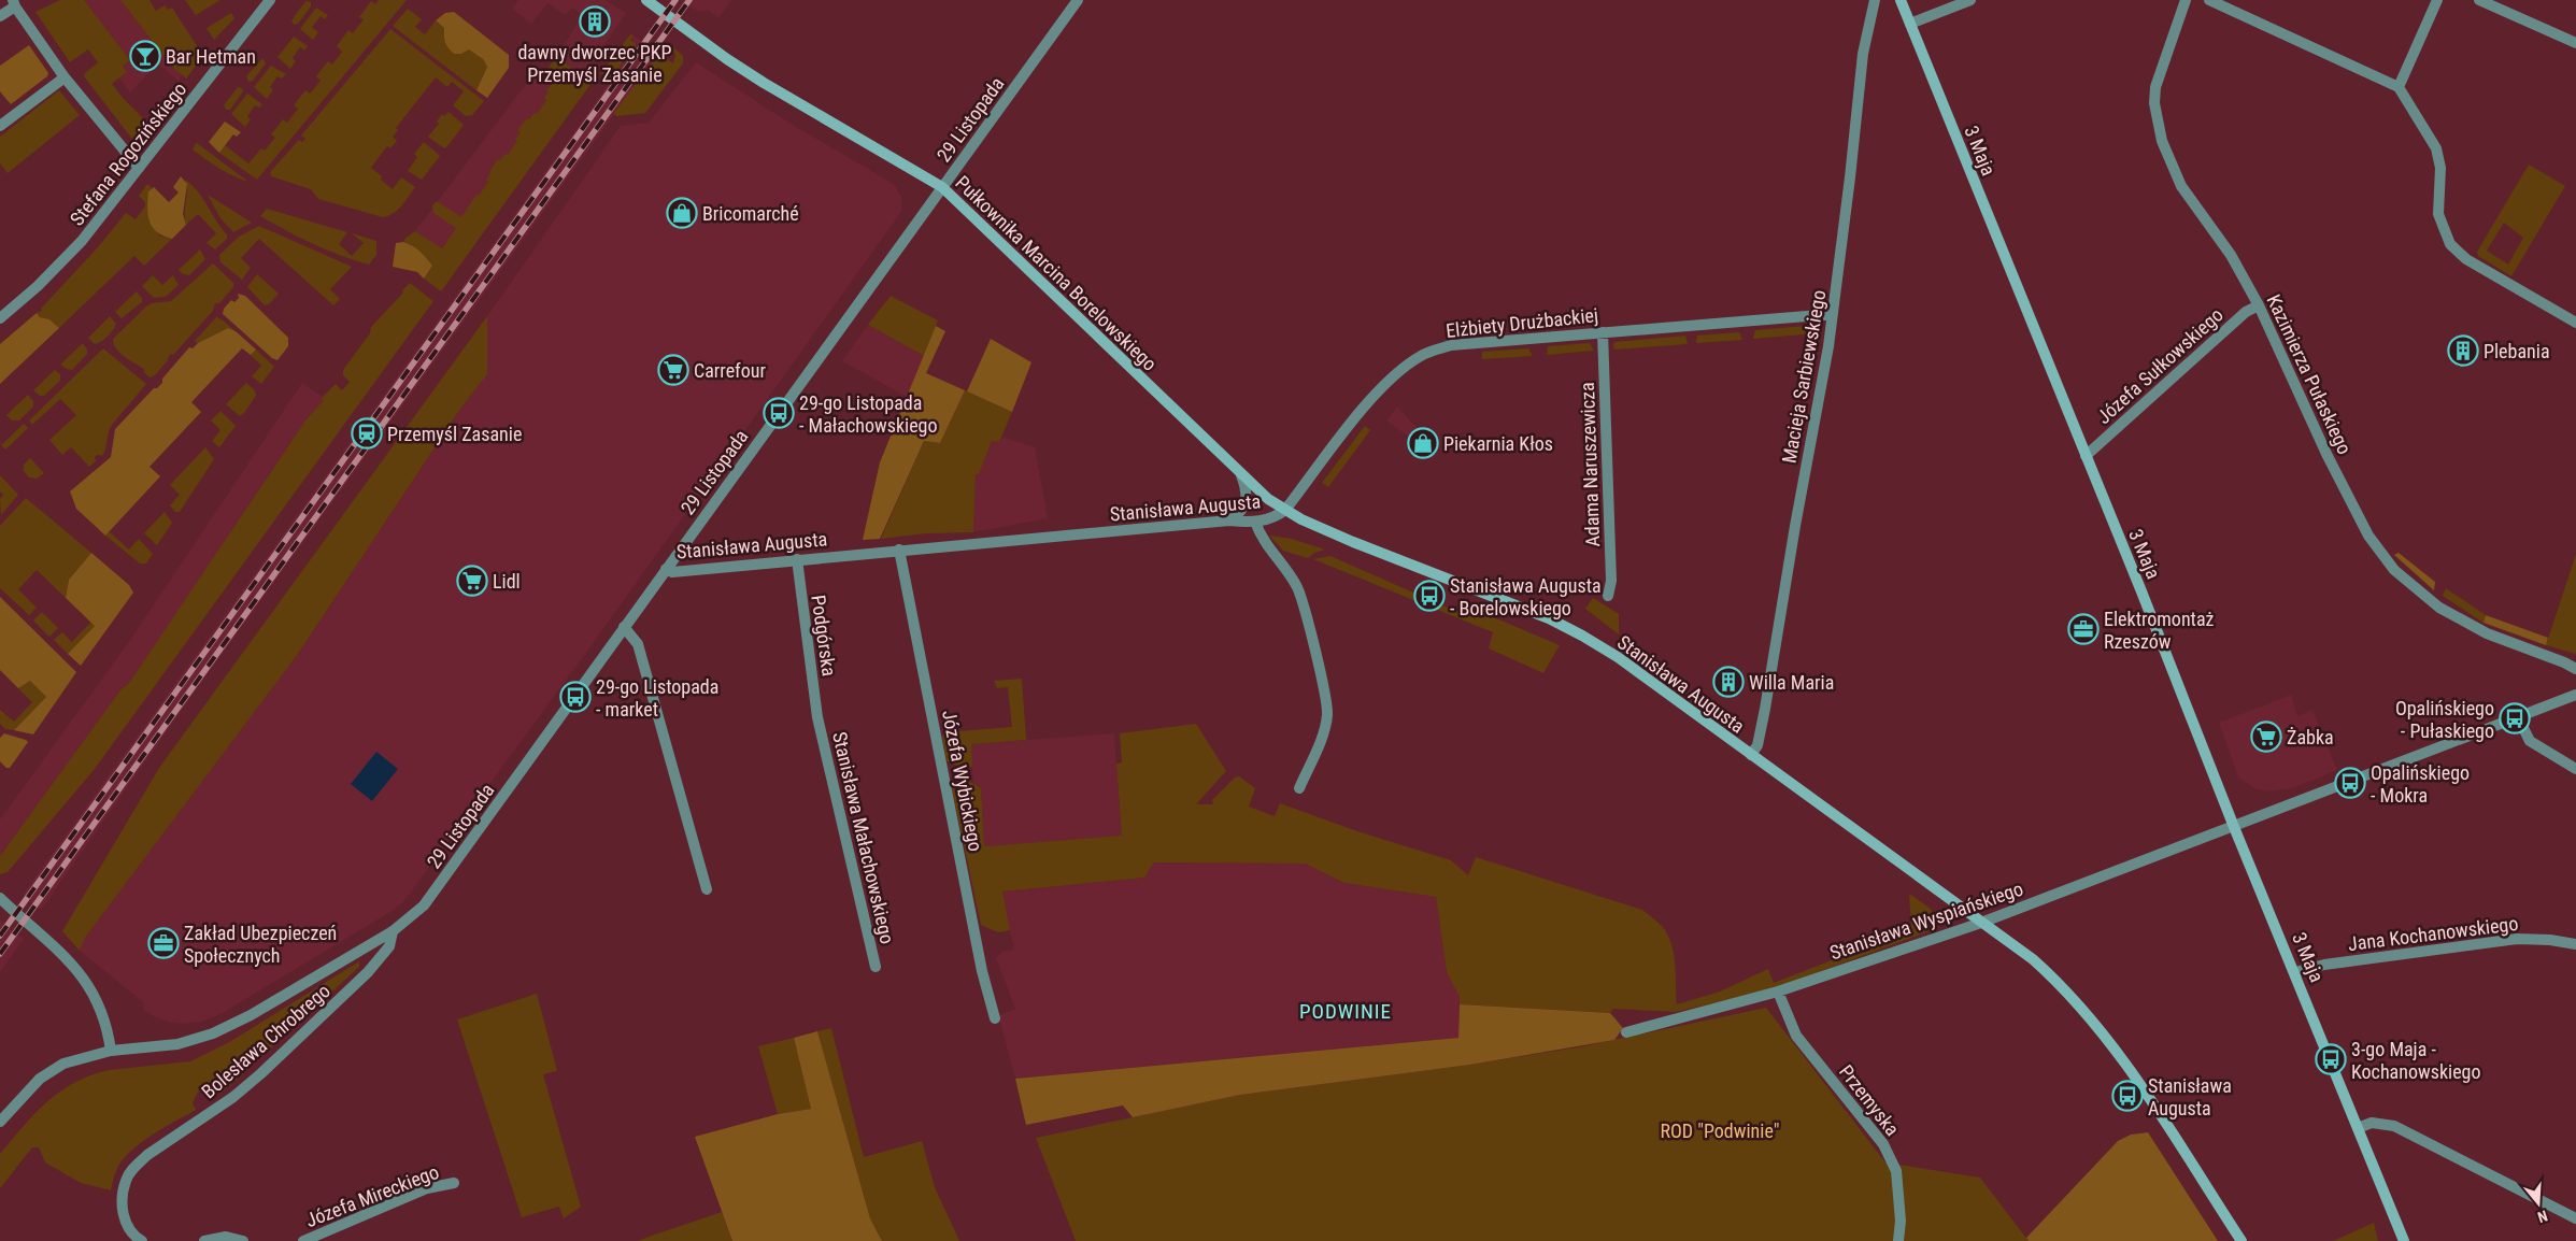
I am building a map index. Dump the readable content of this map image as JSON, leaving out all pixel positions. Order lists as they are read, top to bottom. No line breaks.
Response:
{"streets":{"main road":["3 Maja","Pułkownika Marcina Borelowskiego","Stanisława Augusta"],"street":["29 Listopada","Stefana Rogozińskiego","Elżbiety Drużbackiej","Józefa Sułkowskiego","Kazimierza Pułaskiego","Macieja Sarbiewskiego","Adama Naruszewicza","Podgórska","Józefa Wybickiego","Stanisława Małachowskiego","Stanisława Wyspiańskiego","Jana Kochanowskiego","Bolesława Chrobrego","Przemyska","Józefa Mireckiego"]},"crossings":[["29 Listopada","Pułkownika Marcina Borelowskiego"],["29 Listopada","Stanisława Augusta"],["29 Listopada","Bolesława Chrobrego"],["3 Maja","Józefa Sułkowskiego"],["3 Maja","Stanisława Wyspiańskiego"],["3 Maja","Jana Kochanowskiego"],["Pułkownika Marcina Borelowskiego","Elżbiety Drużbackiej"],["Pułkownika Marcina Borelowskiego","Stanisława Augusta"],["Elżbiety Drużbackiej","Macieja Sarbiewskiego"],["Elżbiety Drużbackiej","Adama Naruszewicza"],["Elżbiety Drużbackiej","Stanisława Augusta"],["Józefa Sułkowskiego","Kazimierza Pułaskiego"],["Macieja Sarbiewskiego","Stanisława Augusta"],["Stanisława Augusta","Podgórska"],["Stanisława Augusta","Józefa Wybickiego"],["Stanisława Augusta","Stanisława Wyspiańskiego"],["Podgórska","Stanisława Małachowskiego"],["Stanisława Wyspiańskiego","Przemyska"]],"districts":["PODWINIE"],"parks":["ROD \"Podwinie\""],"places":{"building":["dawny dworzec PKP Przemyśl Zasanie","Plebania","Willa Maria"],"bar":["Bar Hetman"],"shop":["Bricomarché","Piekarnia Kłos"],"supermarket":["Carrefour","Lidl","Żabka"],"bus stop":["29-go Listopada - Małachowskiego","Stanisława Augusta - Borelowskiego","29-go Listopada - market","Opalińskiego - Pułaskiego","Opalińskiego - Mokra","3-go Maja - Kochanowskiego","Stanisława Augusta"],"station":["Przemyśl Zasanie"],"office":["Elektromontaż Rzeszów","Zakład Ubezpieczeń Społecznych"]},"north":"bottom"}
